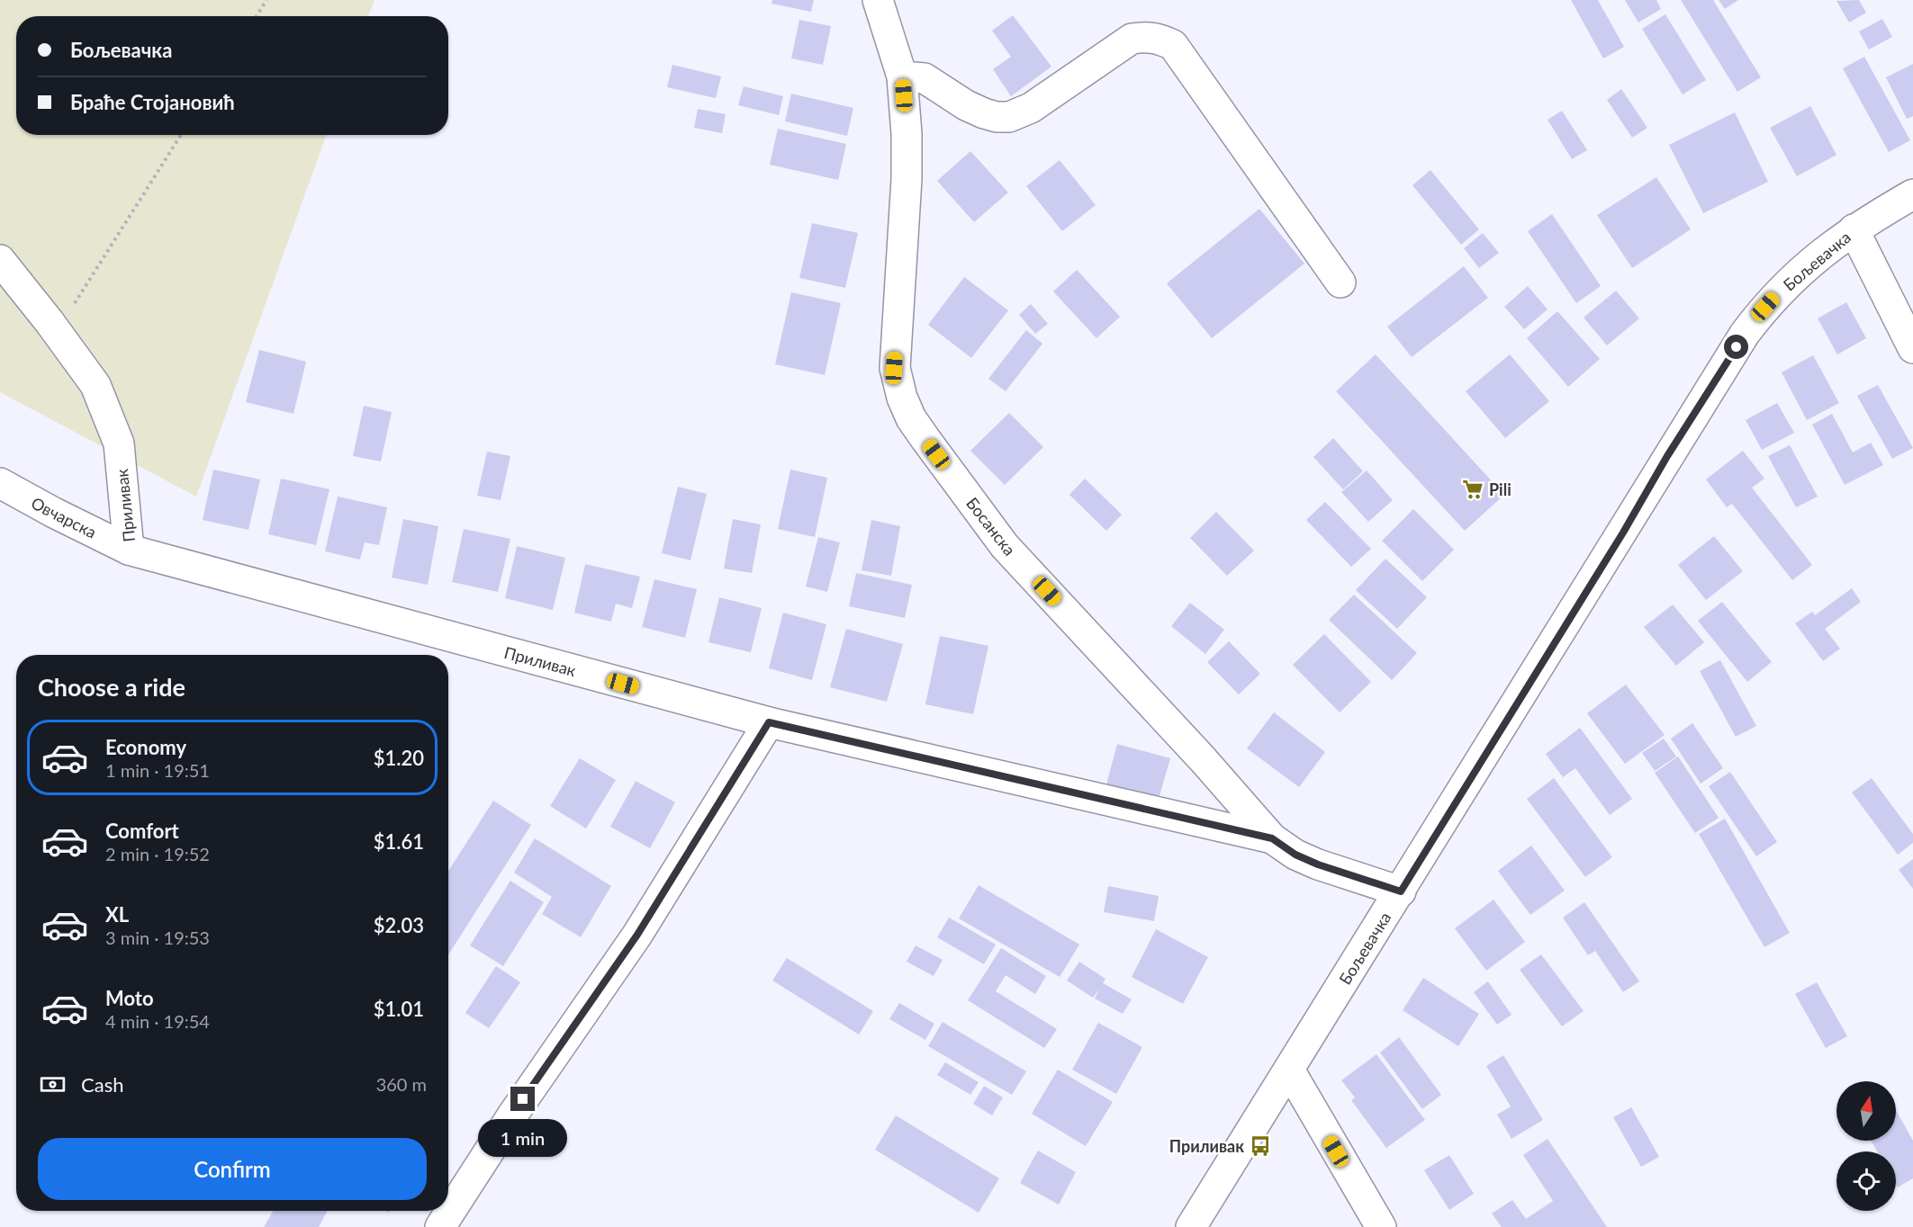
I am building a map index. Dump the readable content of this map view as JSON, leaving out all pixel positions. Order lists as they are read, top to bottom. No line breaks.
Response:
{"streets":{"street":["Бољевачка","Приливак","Овчарска","Босанска"]},"crossings":[["Бољевачка","Босанска"],["Приливак","Овчарска"],["Приливак","Босанска"]],"places":{"supermarket":["Pili"],"bus stop":["Приливак"]},"north":"top","page":{"banner":["Бољевачка","Браће Стојановић"],"heading":"Choose a ride","list":[{"name":"Economy","note":"1 min · 19:51","value":"$1.20"},{"name":"Comfort","note":"2 min · 19:52","value":"$1.61"},{"name":"XL","note":"3 min · 19:53","value":"$2.03"},{"name":"Moto","note":"4 min · 19:54","value":"$1.01"}],"pay":["Cash","360 m"],"bubble":"1 min","buttons":"Confirm"}}
